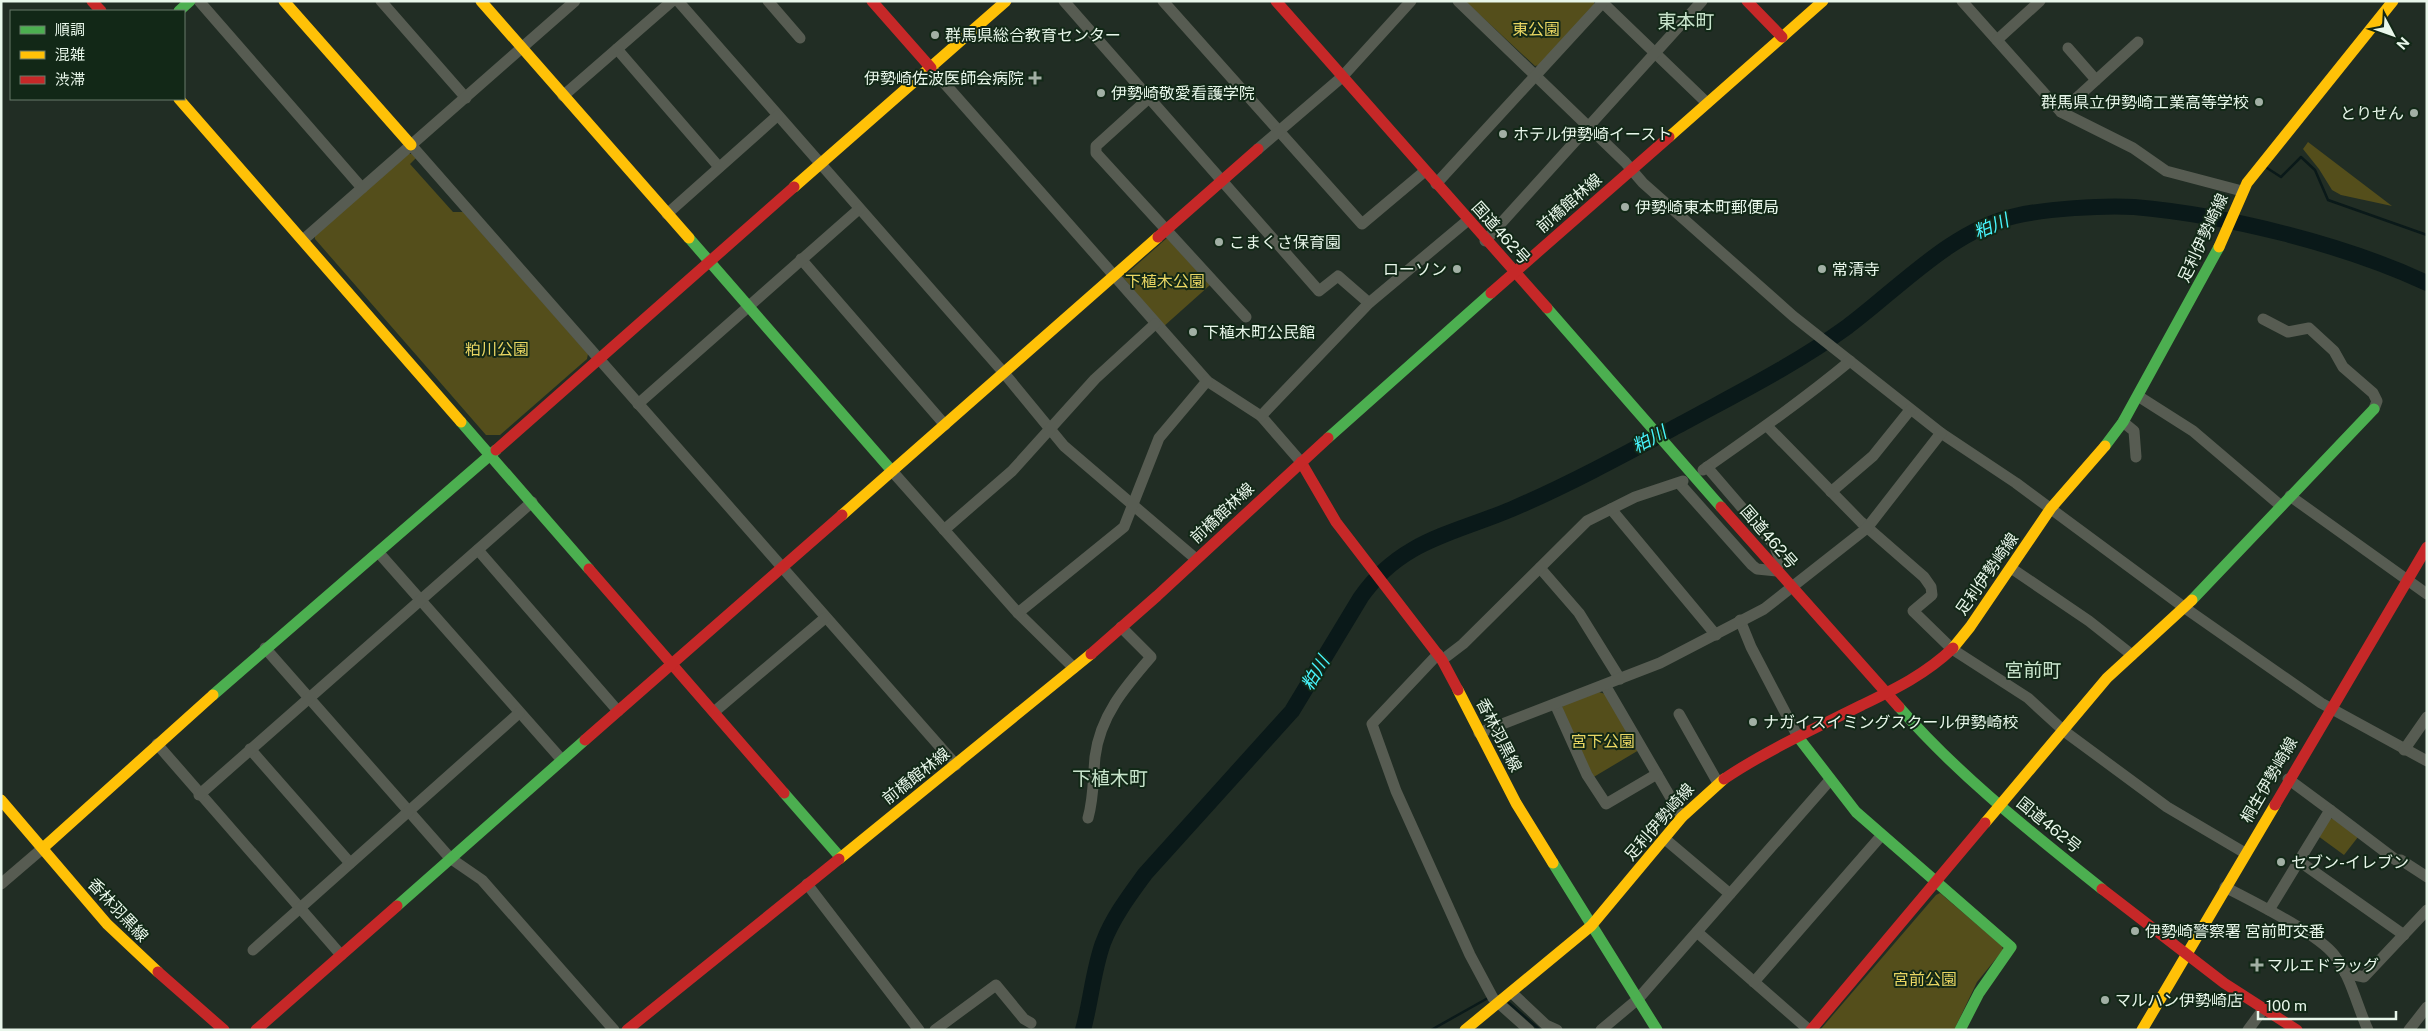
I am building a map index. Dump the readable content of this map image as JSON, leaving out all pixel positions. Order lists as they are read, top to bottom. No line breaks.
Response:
{"streets":{"main road":["前橋館林線","国道462号","足利伊勢崎線","香林羽黒線","桐生伊勢崎線"]},"crossings":[["前橋館林線","国道462号"],["前橋館林線","香林羽黒線"],["国道462号","足利伊勢崎線"],["国道462号","桐生伊勢崎線"],["足利伊勢崎線","香林羽黒線"]],"districts":["東本町","宮前町","下植木町"],"water":["粕川"],"parks":["東公園","下植木公園","粕川公園","宮下公園","宮前公園"],"places":{"other":["群馬県総合教育センター","伊勢崎敬愛看護学院","群馬県立伊勢崎工業高等学校","とりせん","ホテル伊勢崎イースト","伊勢崎東本町郵便局","こまくさ保育園","ローソン","常清寺","下植木町公民館","ナガイスイミングスクール伊勢崎校","セブン-イレブン","伊勢崎警察署 宮前町交番","マルハン伊勢崎店"],"health":["伊勢崎佐波医師会病院","マルエドラッグ"]},"legend":["順調","混雑","渋滞"],"scale_bar":"100 m","north":"bottom right"}
